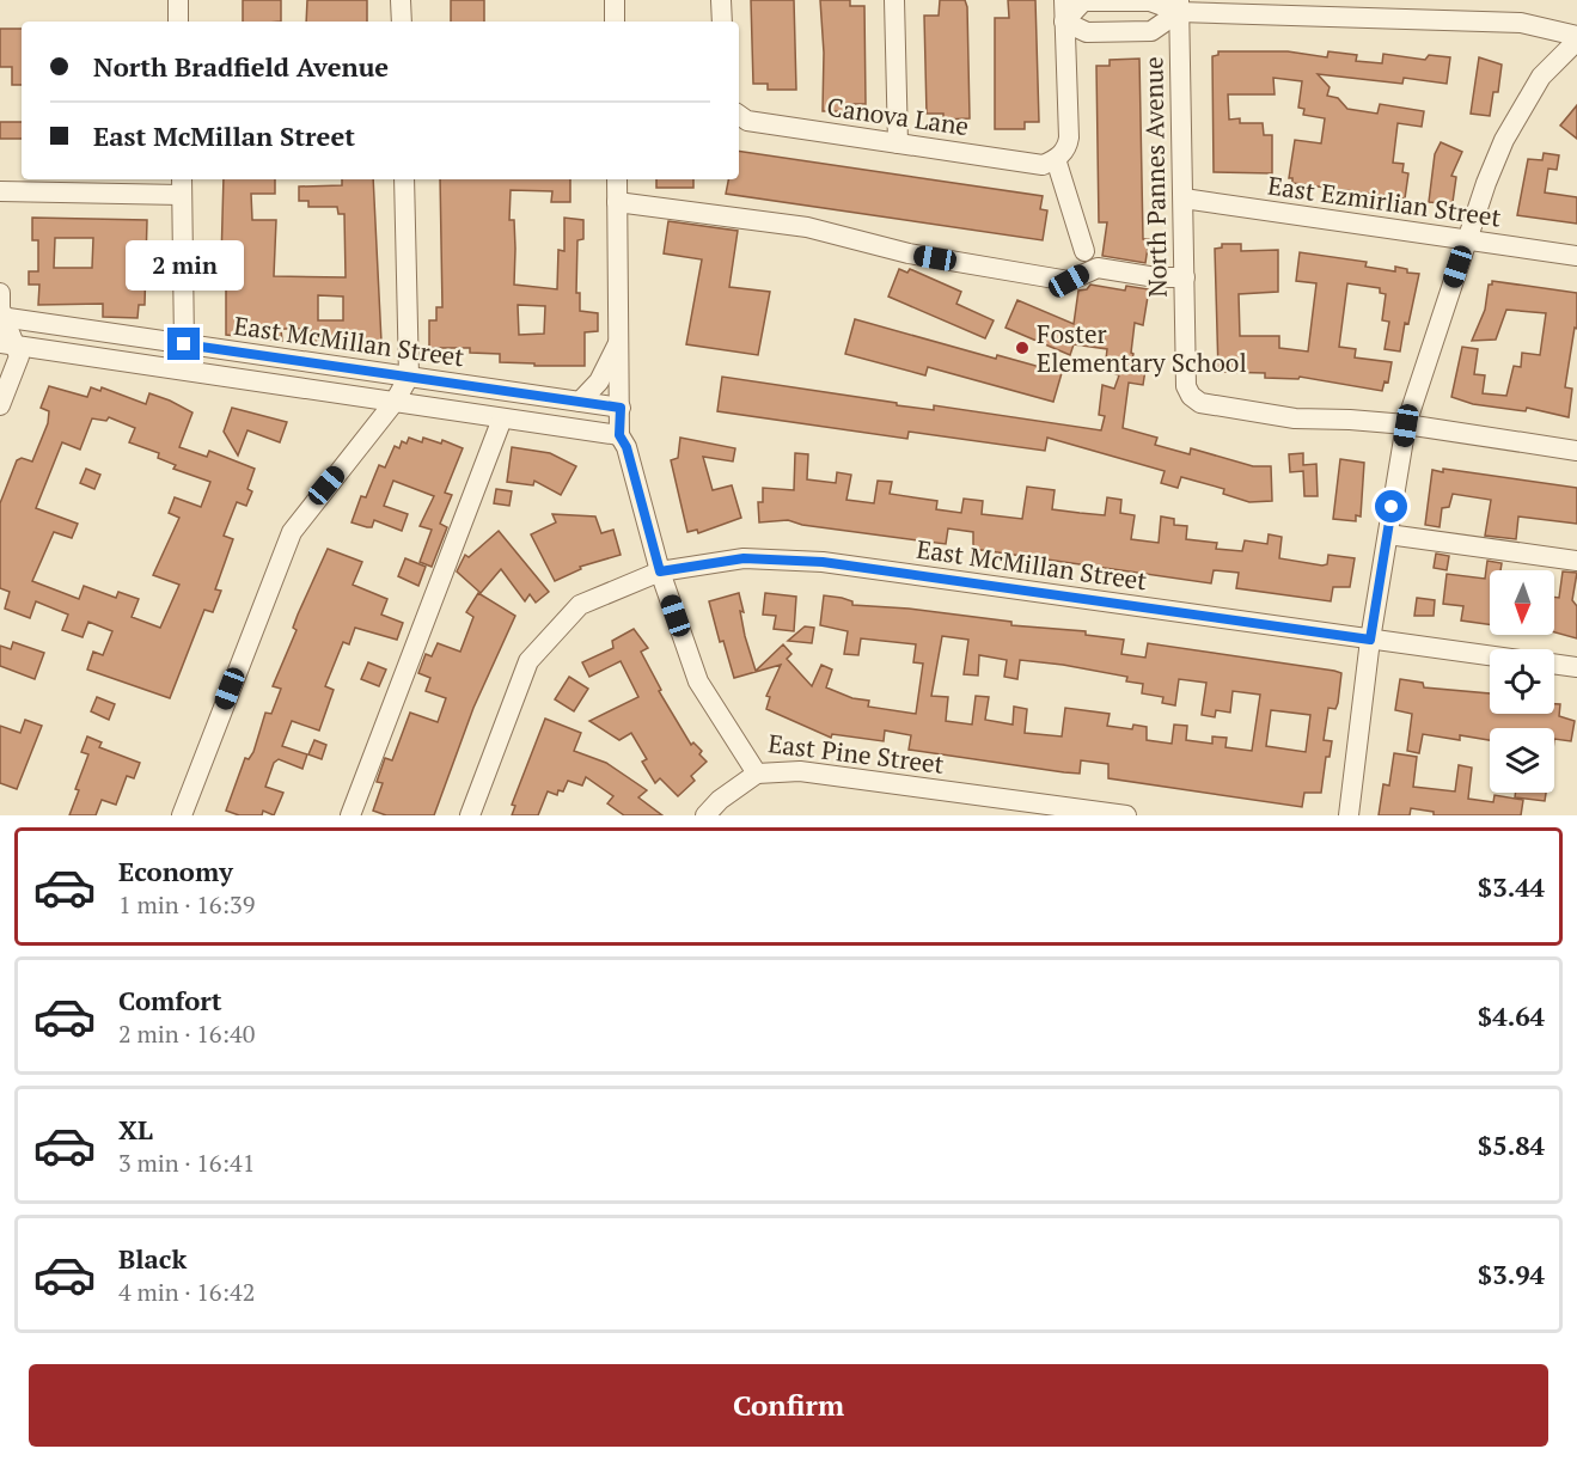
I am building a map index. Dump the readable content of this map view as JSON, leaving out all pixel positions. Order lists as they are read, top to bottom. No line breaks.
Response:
{"streets":{"street":["Canova Lane","North Pannes Avenue","East Ezmirlian Street","East McMillan Street","East Pine Street"]},"crossings":[["North Pannes Avenue","East Ezmirlian Street"],["East McMillan Street","East Pine Street"]],"places":["Foster Elementary School"],"north":"bottom","page":{"banner":["North Bradfield Avenue","East McMillan Street"],"bubble":"2 min","list":[{"name":"Economy","note":"1 min · 16:39","value":"$3.44"},{"name":"Comfort","note":"2 min · 16:40","value":"$4.64"},{"name":"XL","note":"3 min · 16:41","value":"$5.84"},{"name":"Black","note":"4 min · 16:42","value":"$3.94"}],"buttons":"Confirm"}}
